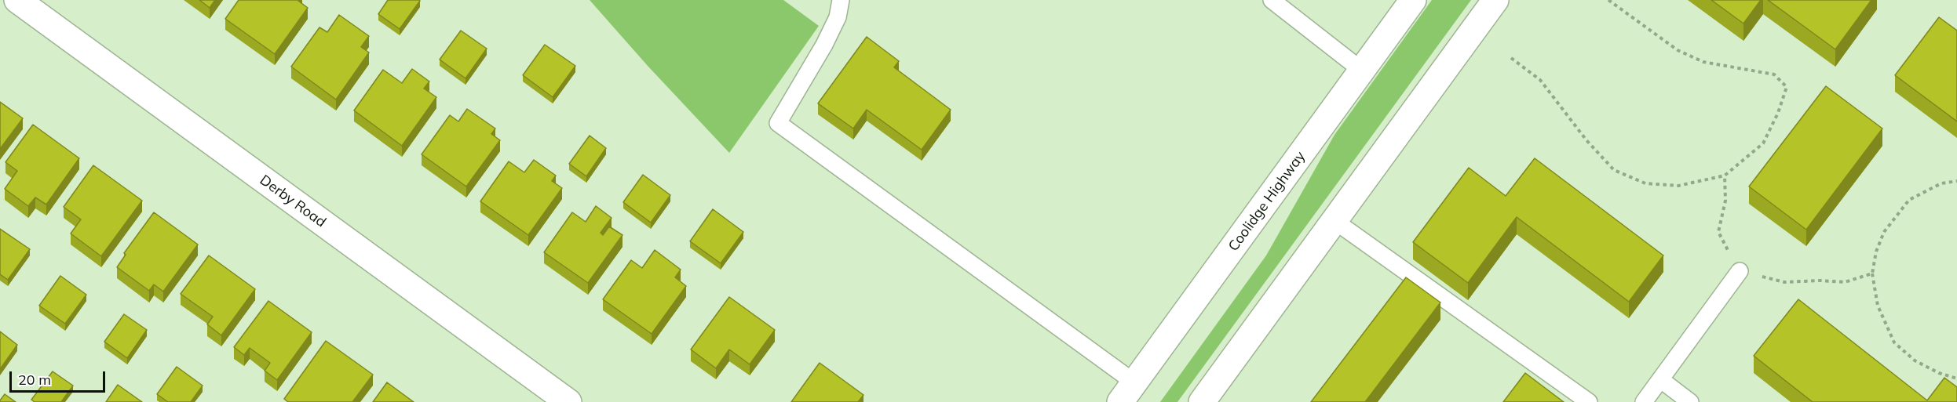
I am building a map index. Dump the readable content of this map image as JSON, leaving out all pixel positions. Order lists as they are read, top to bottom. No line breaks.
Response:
{"streets":{"main road":["Derby Road","Coolidge Highway"]},"scale_bar":"20 m"}
